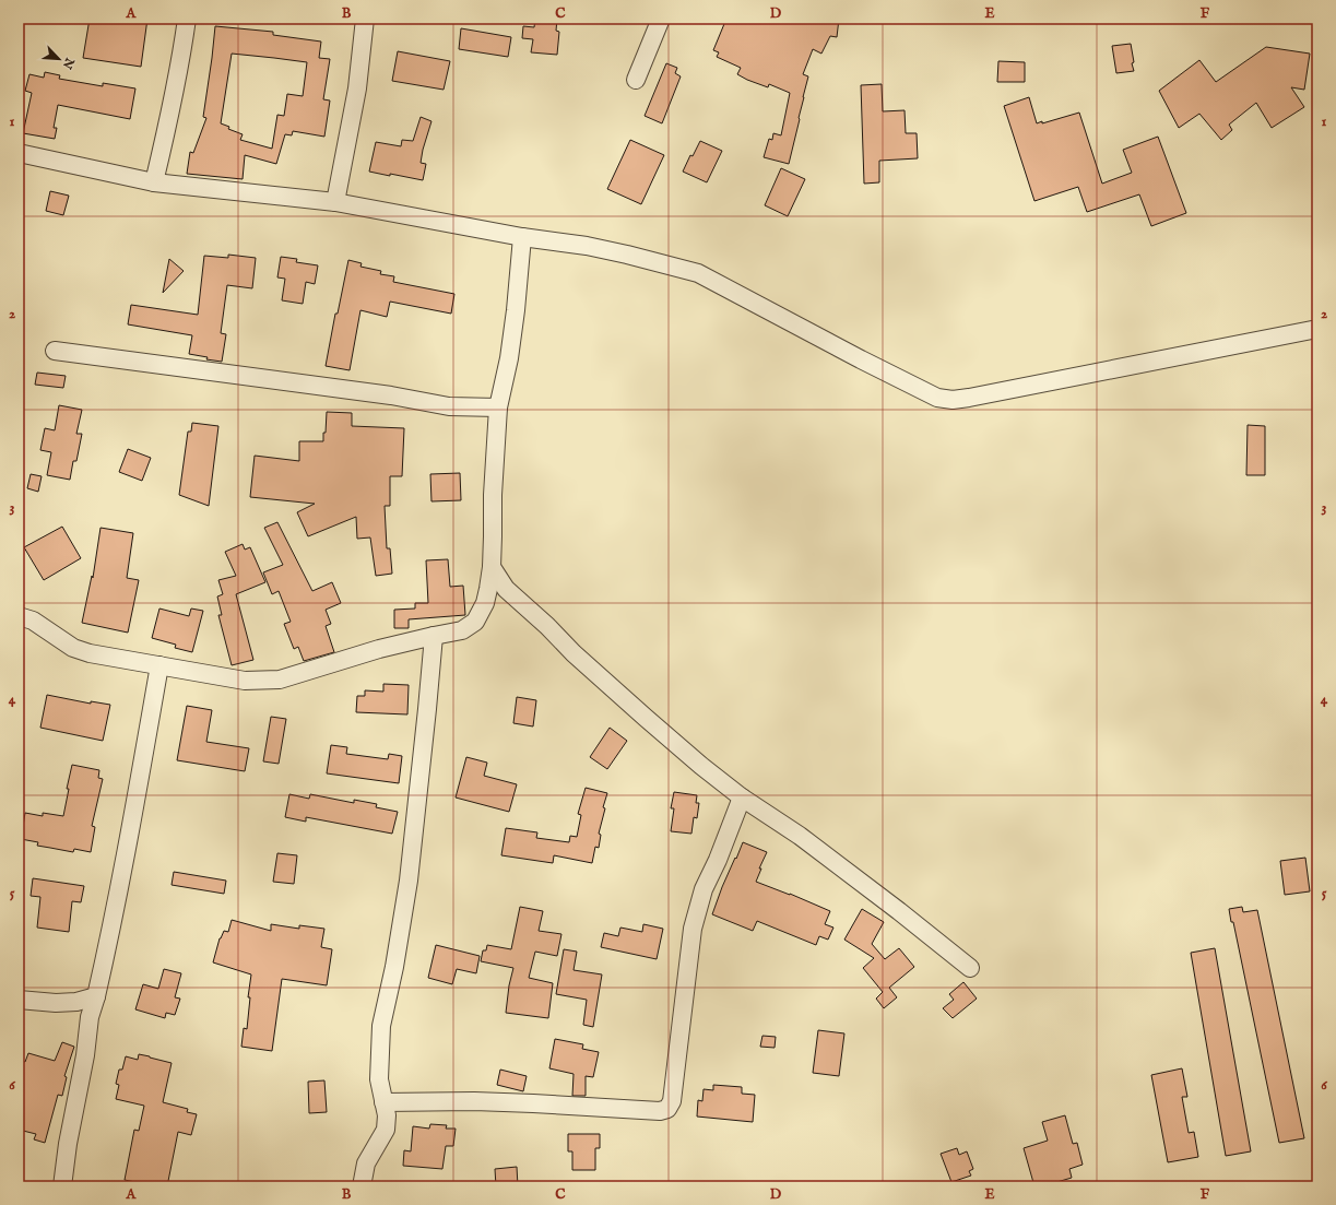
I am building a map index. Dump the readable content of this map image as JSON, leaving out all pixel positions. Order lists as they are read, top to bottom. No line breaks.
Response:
{"north":"bottom right","grid":{"columns":["A","B","C","D","E","F"],"rows":["1","2","3","4","5","6"]}}
